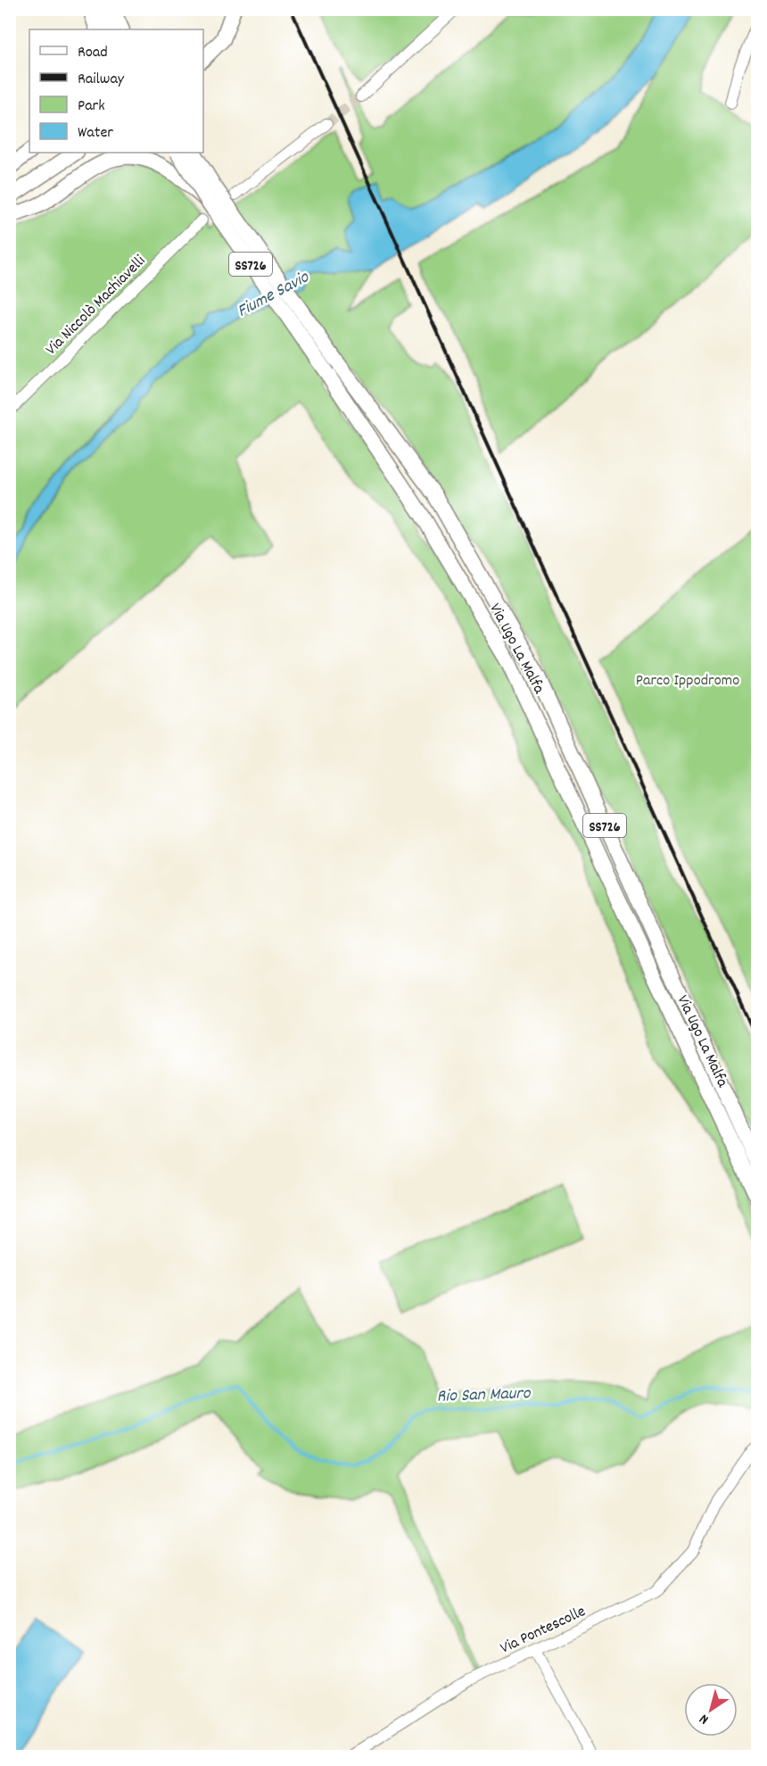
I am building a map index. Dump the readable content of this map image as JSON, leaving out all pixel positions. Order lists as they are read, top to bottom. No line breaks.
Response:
{"streets":{"highway":["SS726","Via Ugo La Malfa"],"street":["Via Niccolò Machiavelli","Via Pontescolle"]},"water":["Fiume Savio","Rio San Mauro"],"parks":["Parco Ippodromo"],"legend":["Road","Railway","Park","Water"],"north":"bottom left"}
